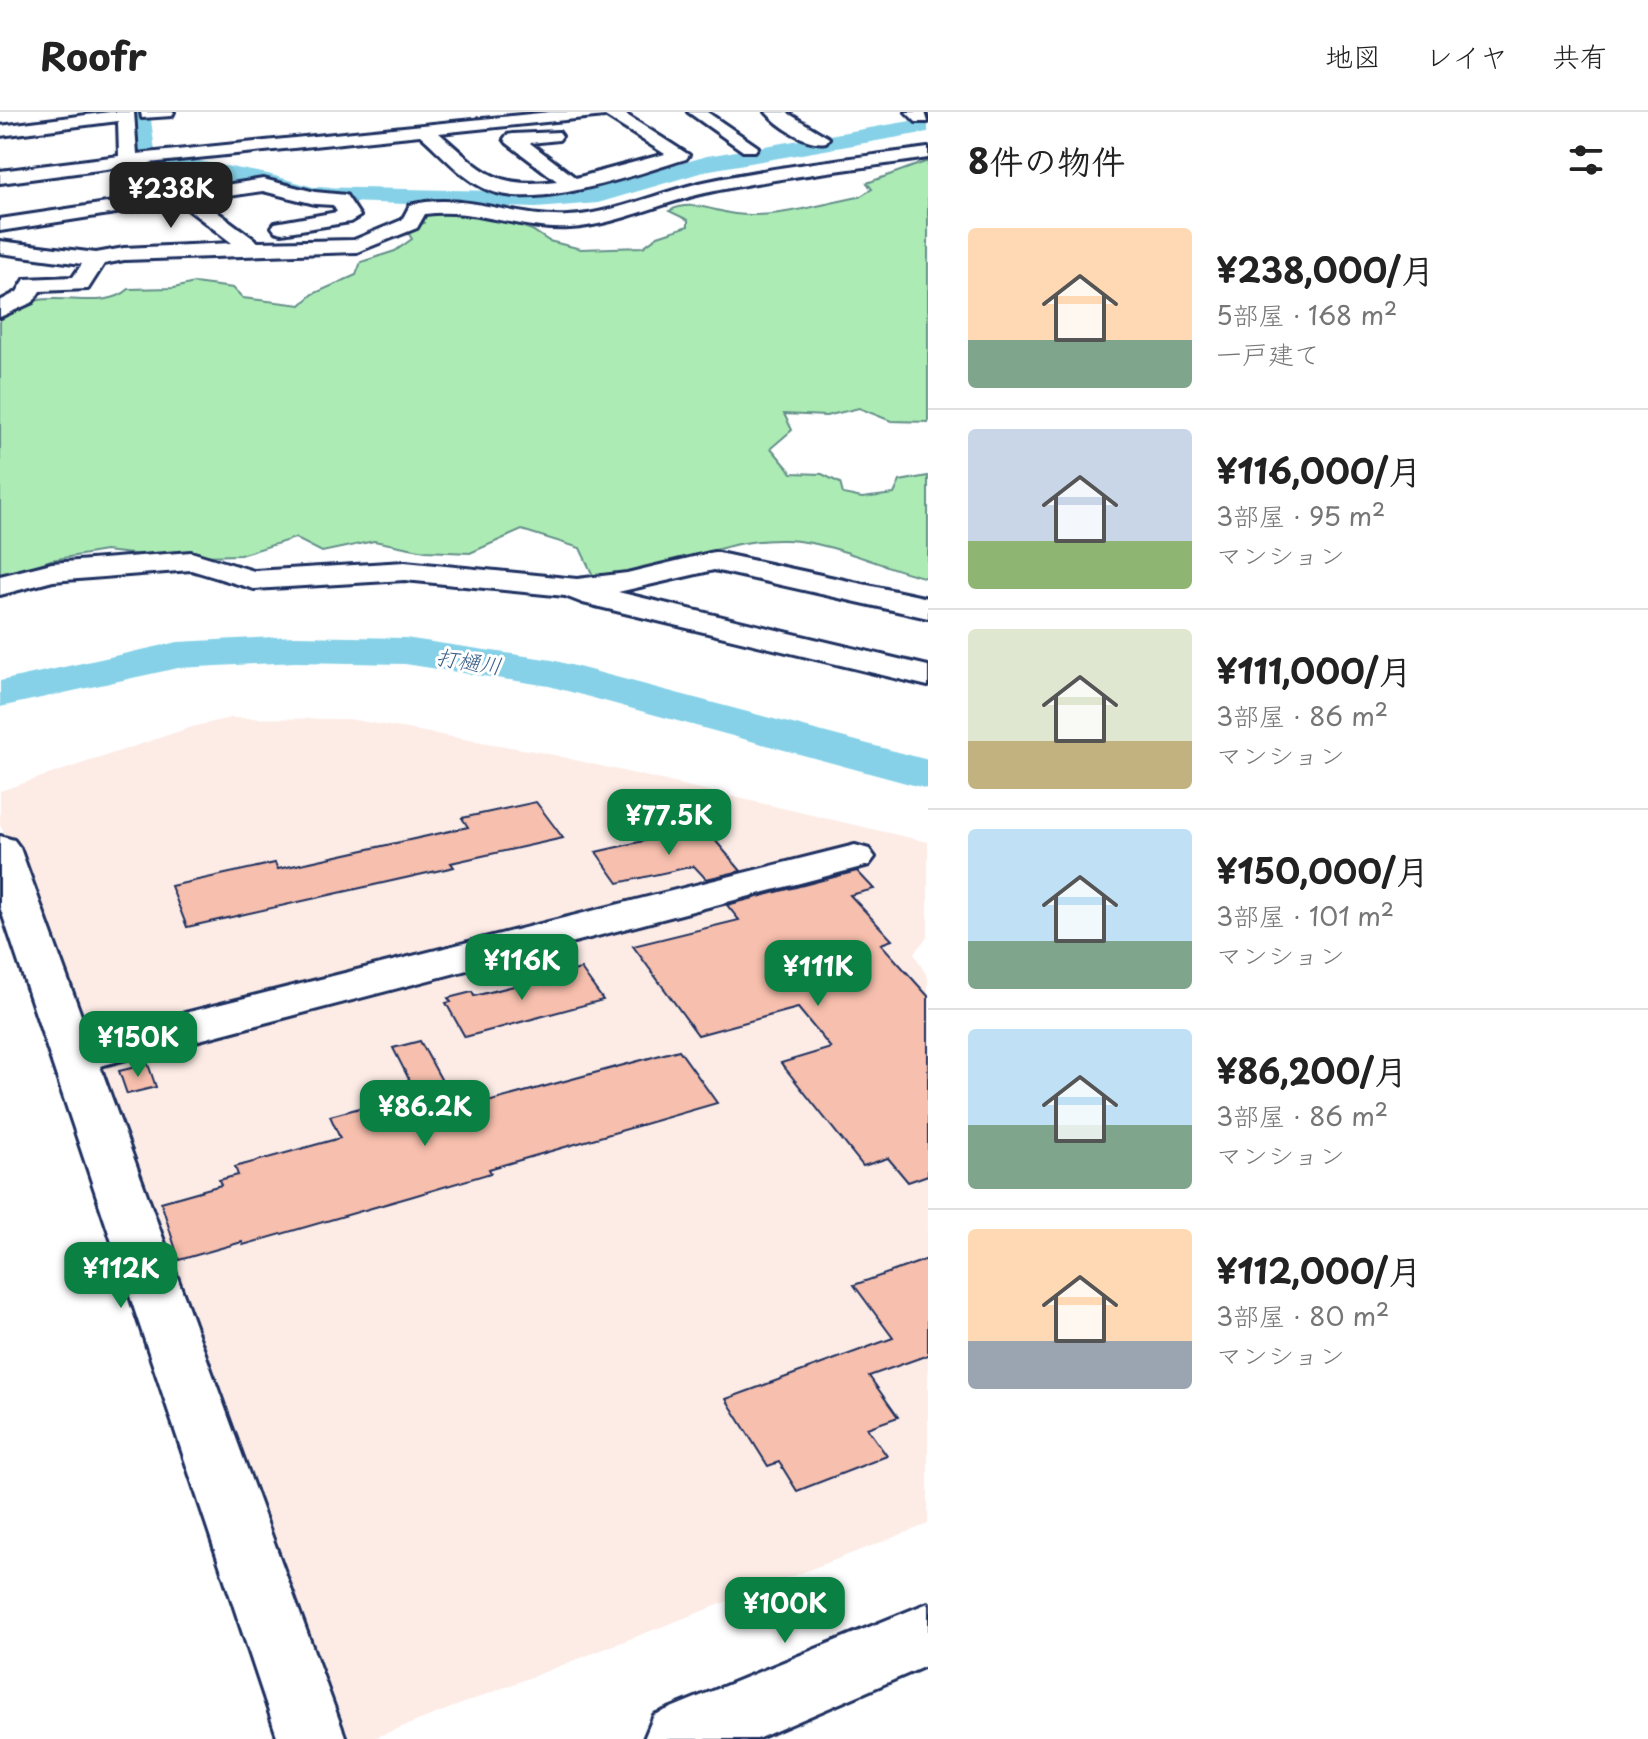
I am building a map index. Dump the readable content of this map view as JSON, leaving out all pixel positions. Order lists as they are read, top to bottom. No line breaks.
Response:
{"water":["打樋川"],"page":{"header":"Roofr","nav":["地図","レイヤ","共有"],"heading":"8件の物件","price":["¥238K","¥77.5K","¥116K","¥111K","¥150K","¥86.2K","¥112K","¥100K"],"list":[{"name":"¥238,000/月","note":"5部屋 · 168 m² · 一戸建て"},{"name":"¥116,000/月","note":"3部屋 · 95 m² · マンション"},{"name":"¥111,000/月","note":"3部屋 · 86 m² · マンション"},{"name":"¥150,000/月","note":"3部屋 · 101 m² · マンション"},{"name":"¥86,200/月","note":"3部屋 · 86 m² · マンション"},{"name":"¥112,000/月","note":"3部屋 · 80 m² · マンション"}]}}
